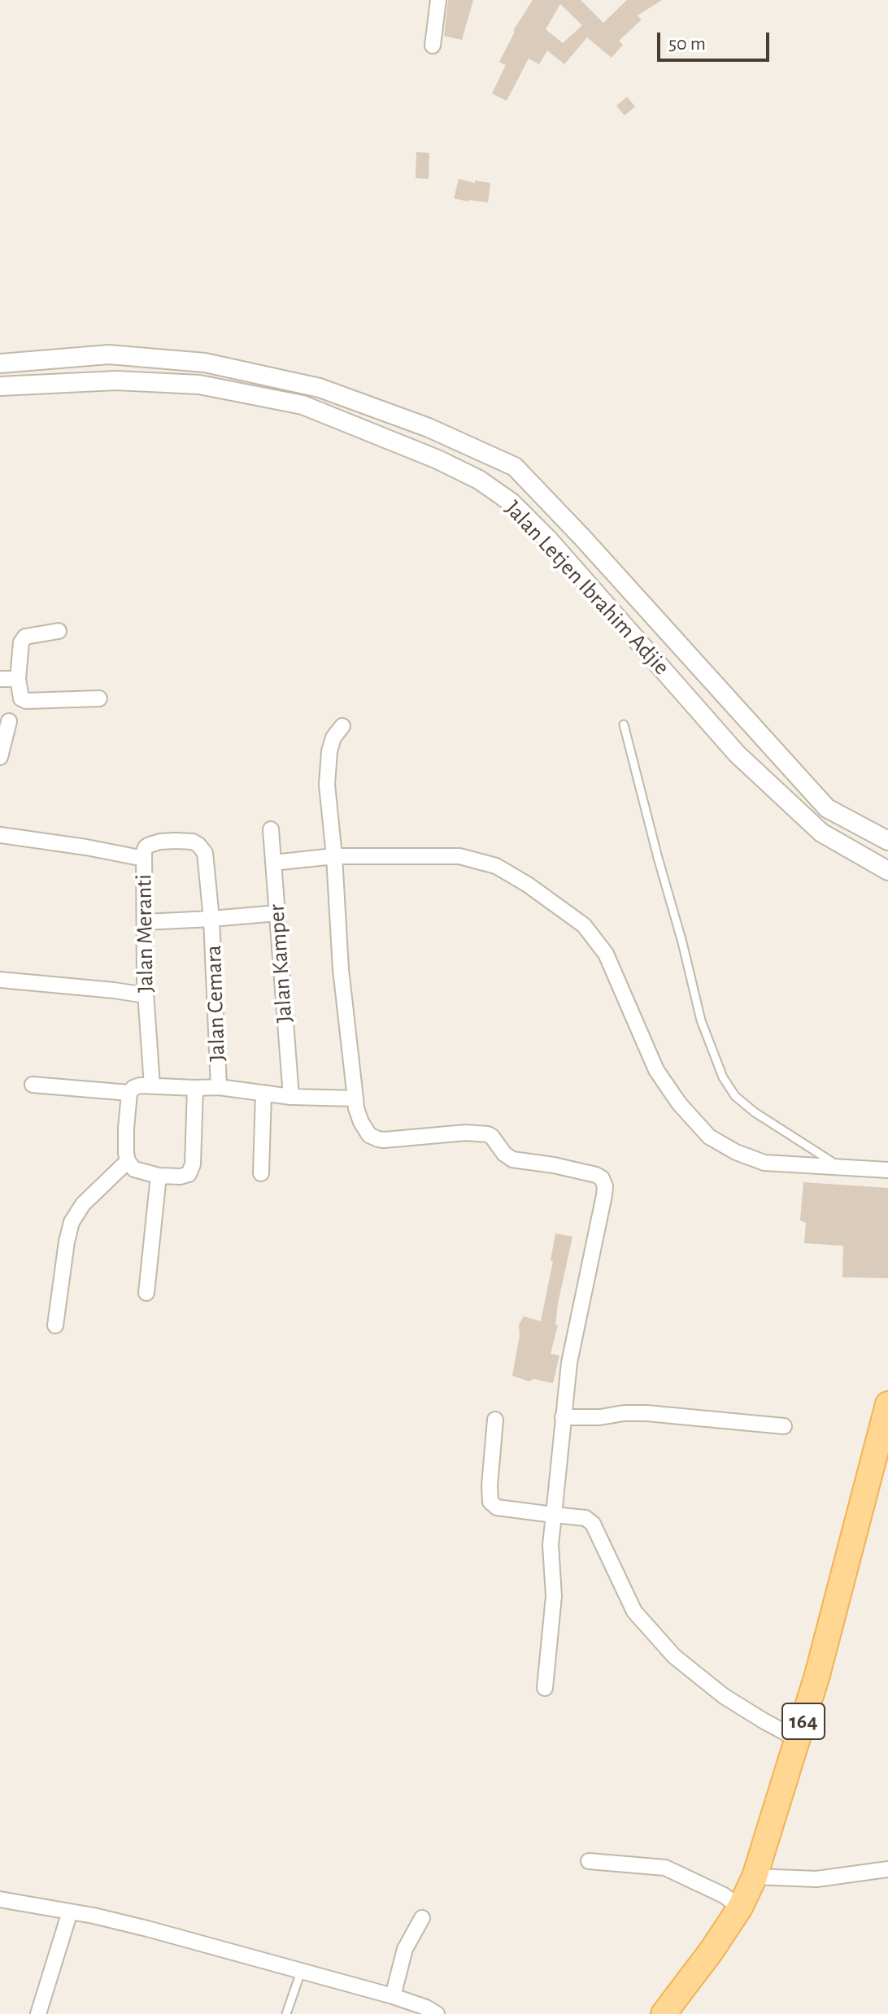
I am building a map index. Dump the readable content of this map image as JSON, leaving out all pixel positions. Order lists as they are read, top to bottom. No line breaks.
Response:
{"streets":{"main road":["164"],"street":["Jalan Letjen Ibrahim Adjie","Jalan Meranti","Jalan Kamper","Jalan Cemara"]},"crossings":[["Jalan Meranti","Jalan Cemara"]],"scale_bar":"50 m"}
